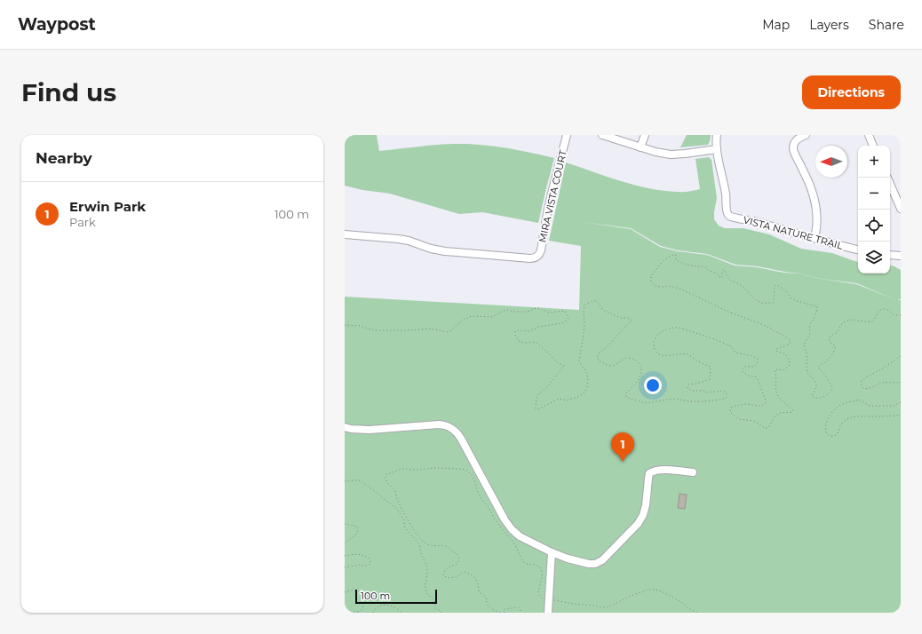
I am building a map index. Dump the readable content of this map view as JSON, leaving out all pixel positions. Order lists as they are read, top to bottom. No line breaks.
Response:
{"streets":{"street":["MIRA VISTA COURT","VISTA NATURE TRAIL"]},"scale_bar":"100 m","north":"left","page":{"header":"Waypost","nav":["Map","Layers","Share"],"buttons":"Directions","title":"Find us","heading":"Nearby","map_buttons":["+","−"],"list":[{"mark":"1","name":"Erwin Park","note":"Park","value":"100 m"}],"pins":"1","scale":"100 m"}}
